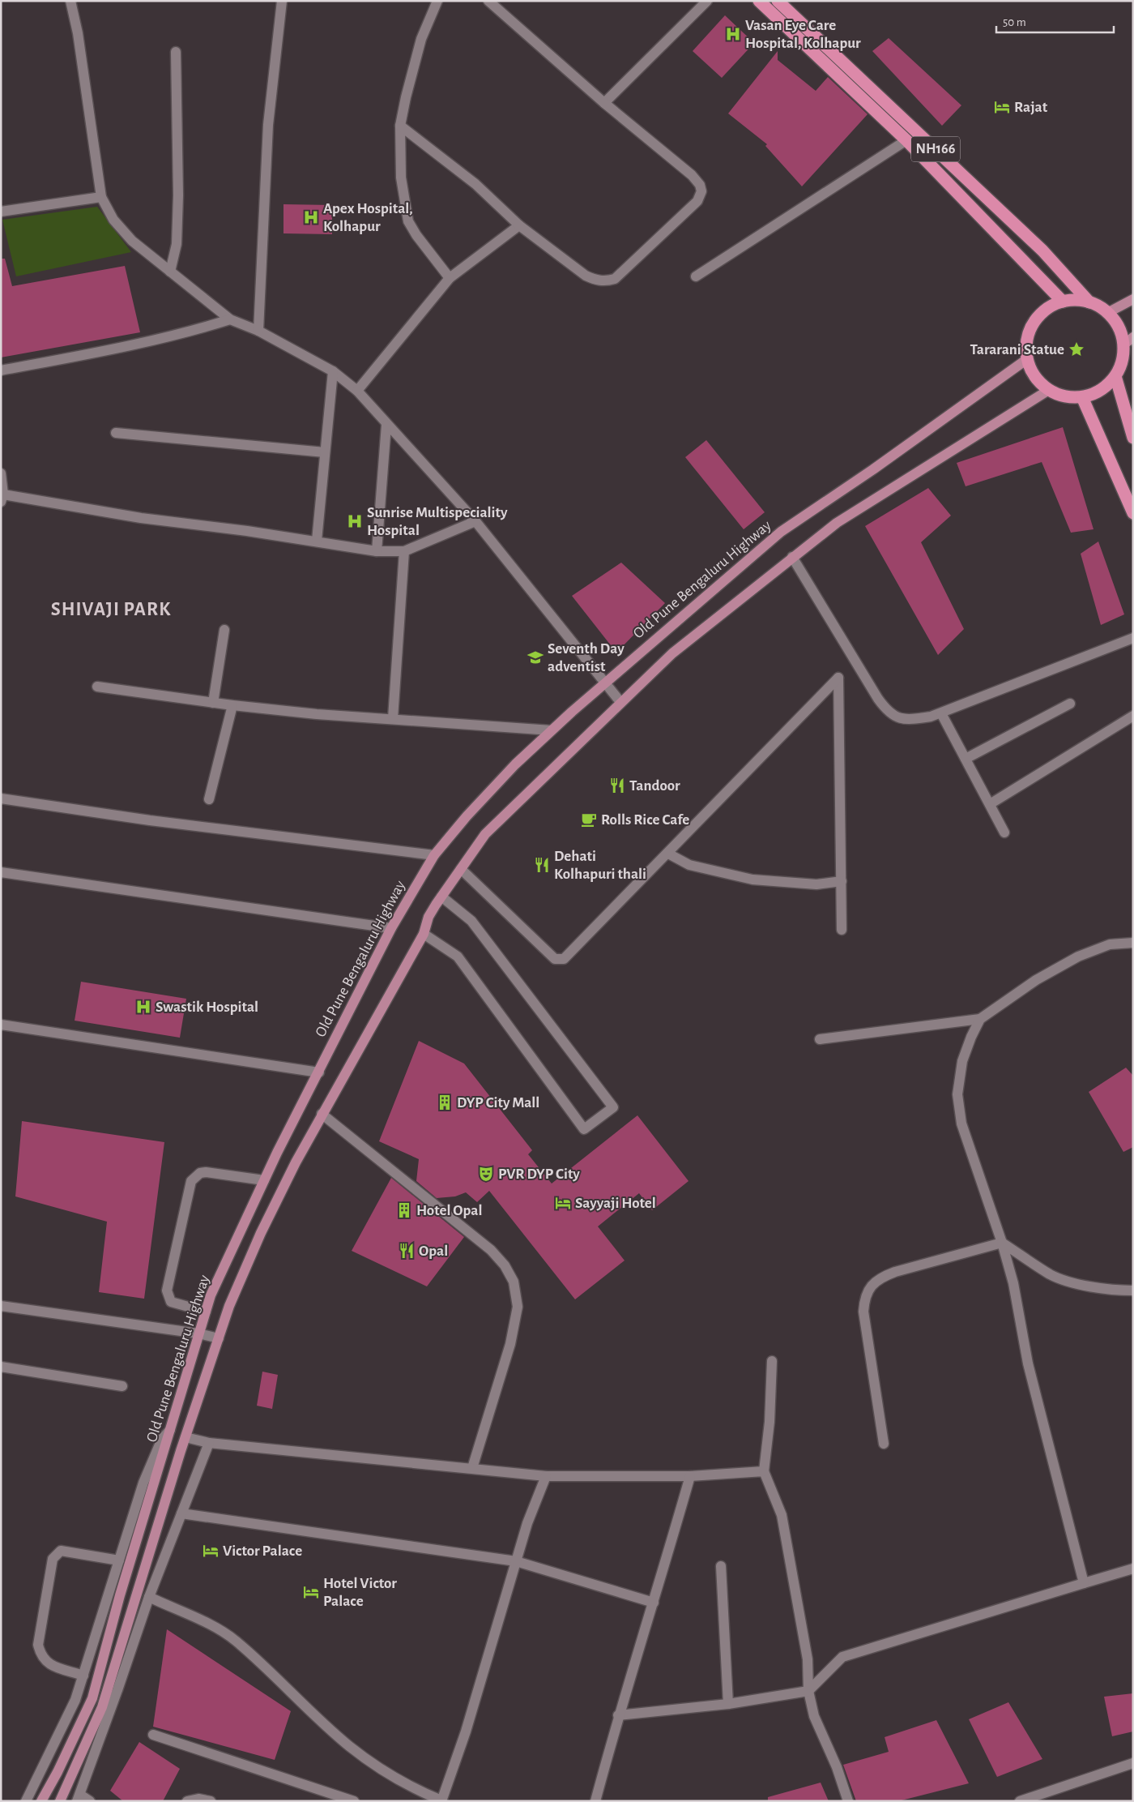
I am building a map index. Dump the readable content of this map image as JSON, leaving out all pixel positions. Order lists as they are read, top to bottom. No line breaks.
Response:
{"streets":{"highway":["NH166"],"main road":["Old Pune Bengaluru Highway"]},"crossings":[["NH166","Old Pune Bengaluru Highway"]],"districts":["SHIVAJI PARK"],"places":{"hospital":["Vasan Eye Care Hospital, Kolhapur","Apex Hospital, Kolhapur","Sunrise Multispeciality Hospital","Swastik Hospital"],"hotel":["Rajat","Sayyaji Hotel","Victor Palace","Hotel Victor Palace"],"place":["Tararani Statue"],"school or university":["Seventh Day adventist"],"restaurant":["Tandoor","Dehati Kolhapuri thali","Opal"],"cafe":["Rolls Rice Cafe"],"building":["DYP City Mall","Hotel Opal"],"theatre":["PVR DYP City"]},"scale_bar":"50 m"}
